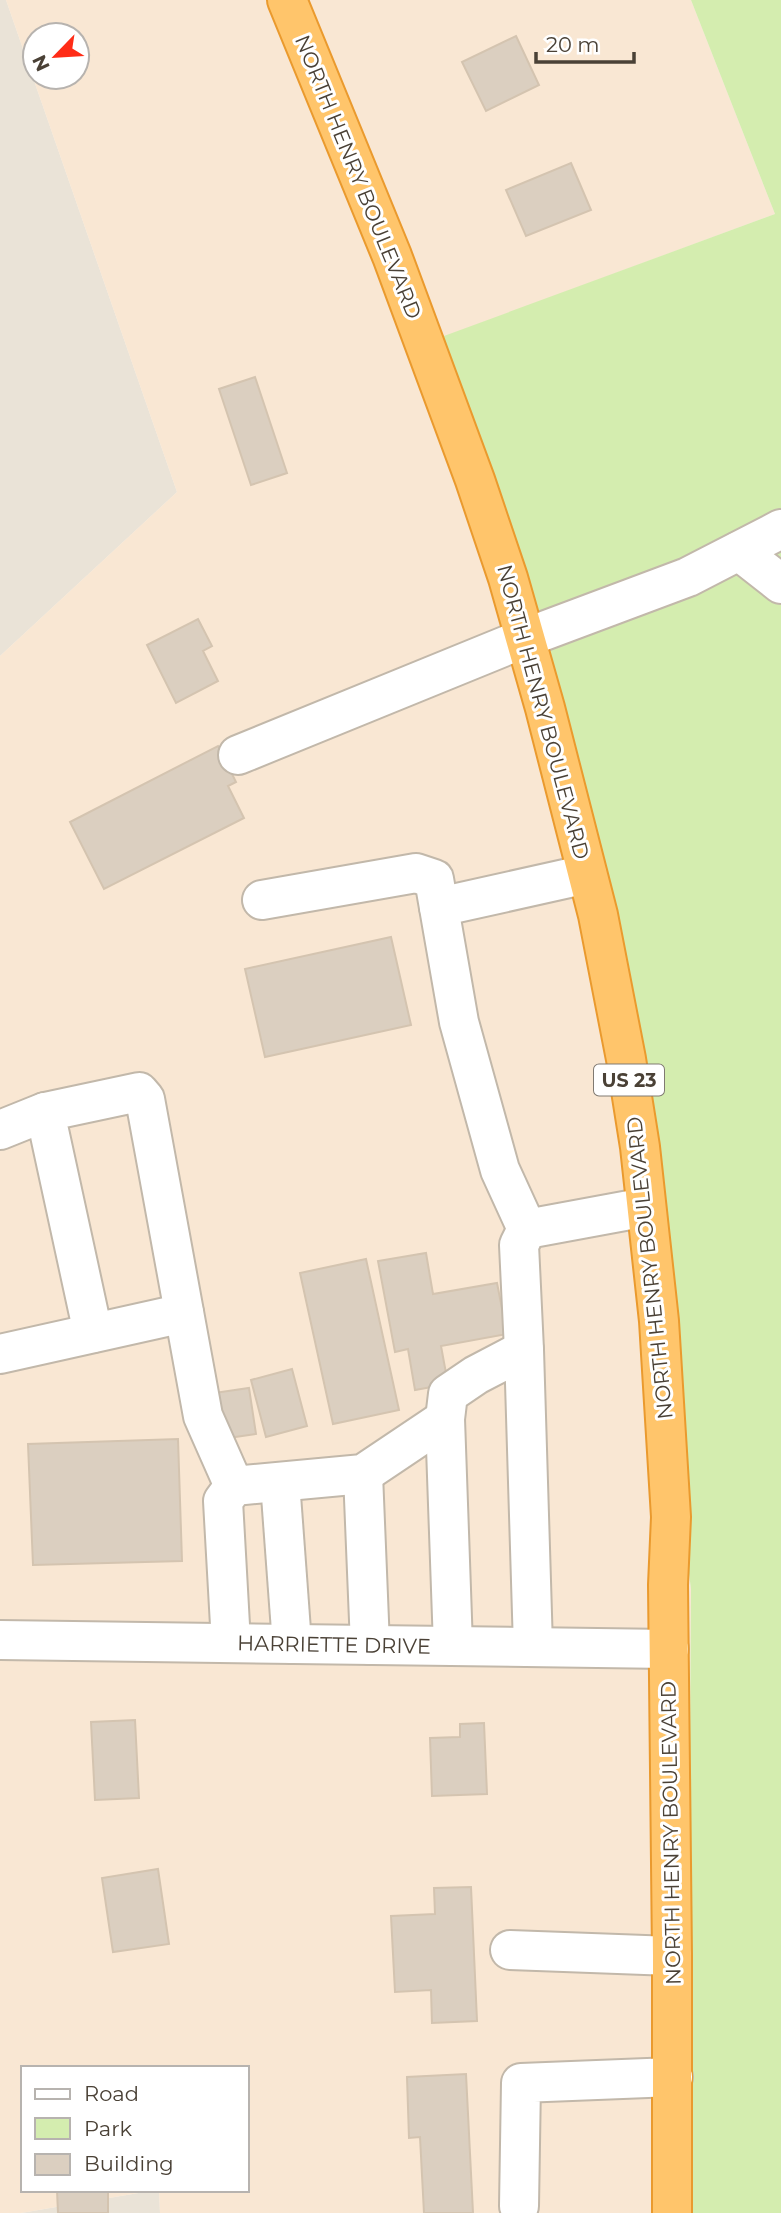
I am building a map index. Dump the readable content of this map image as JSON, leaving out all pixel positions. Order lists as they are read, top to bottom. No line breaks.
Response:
{"streets":{"highway":["NORTH HENRY BOULEVARD","US 23"],"street":["HARRIETTE DRIVE"]},"crossings":[["NORTH HENRY BOULEVARD","HARRIETTE DRIVE"]],"legend":["Road","Park","Building"],"scale_bar":"20 m","north":"bottom left"}
